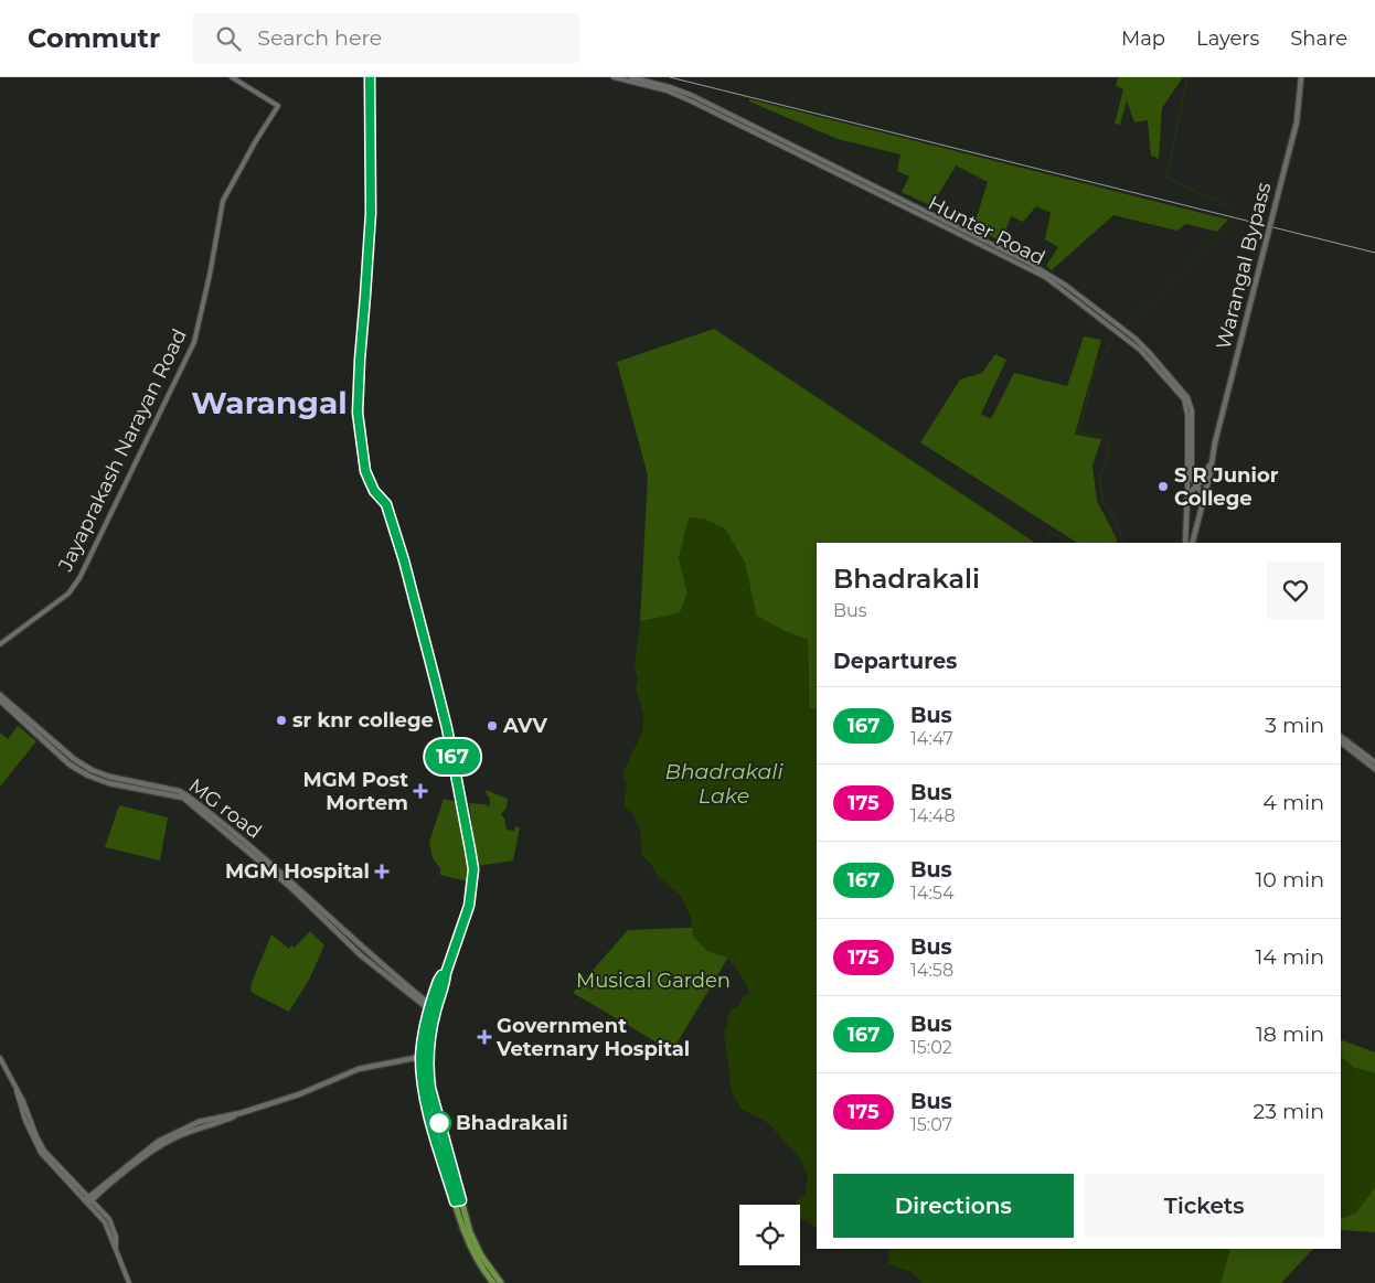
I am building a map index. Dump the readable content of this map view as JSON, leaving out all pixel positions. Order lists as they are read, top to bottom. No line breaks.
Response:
{"streets":{"main road":["Hunter Road","Warangal Bypass","MG road"],"street":["Jayaprakash Narayan Road"]},"crossings":[["Hunter Road","Warangal Bypass"]],"districts":["Warangal"],"water":["Bhadrakali Lake"],"parks":["Musical Garden"],"places":{"other":["S R Junior College","sr knr college","AVV","Bhadrakali"],"health":["MGM Post Mortem","MGM Hospital","Government Veternary Hospital"]},"lines":["bus line 167"],"page":{"header":"Commutr","search":"Search here","nav":["Map","Layers","Share"],"on_map":"167","heading":[["Bhadrakali","Bus"],"Departures"],"list":[{"mark":"167","name":"Bus","note":"14:47","value":"3 min"},{"mark":"175","name":"Bus","note":"14:48","value":"4 min"},{"mark":"167","name":"Bus","note":"14:54","value":"10 min"},{"mark":"175","name":"Bus","note":"14:58","value":"14 min"},{"mark":"167","name":"Bus","note":"15:02","value":"18 min"},{"mark":"175","name":"Bus","note":"15:07","value":"23 min"}],"buttons":["Directions","Tickets"]}}
